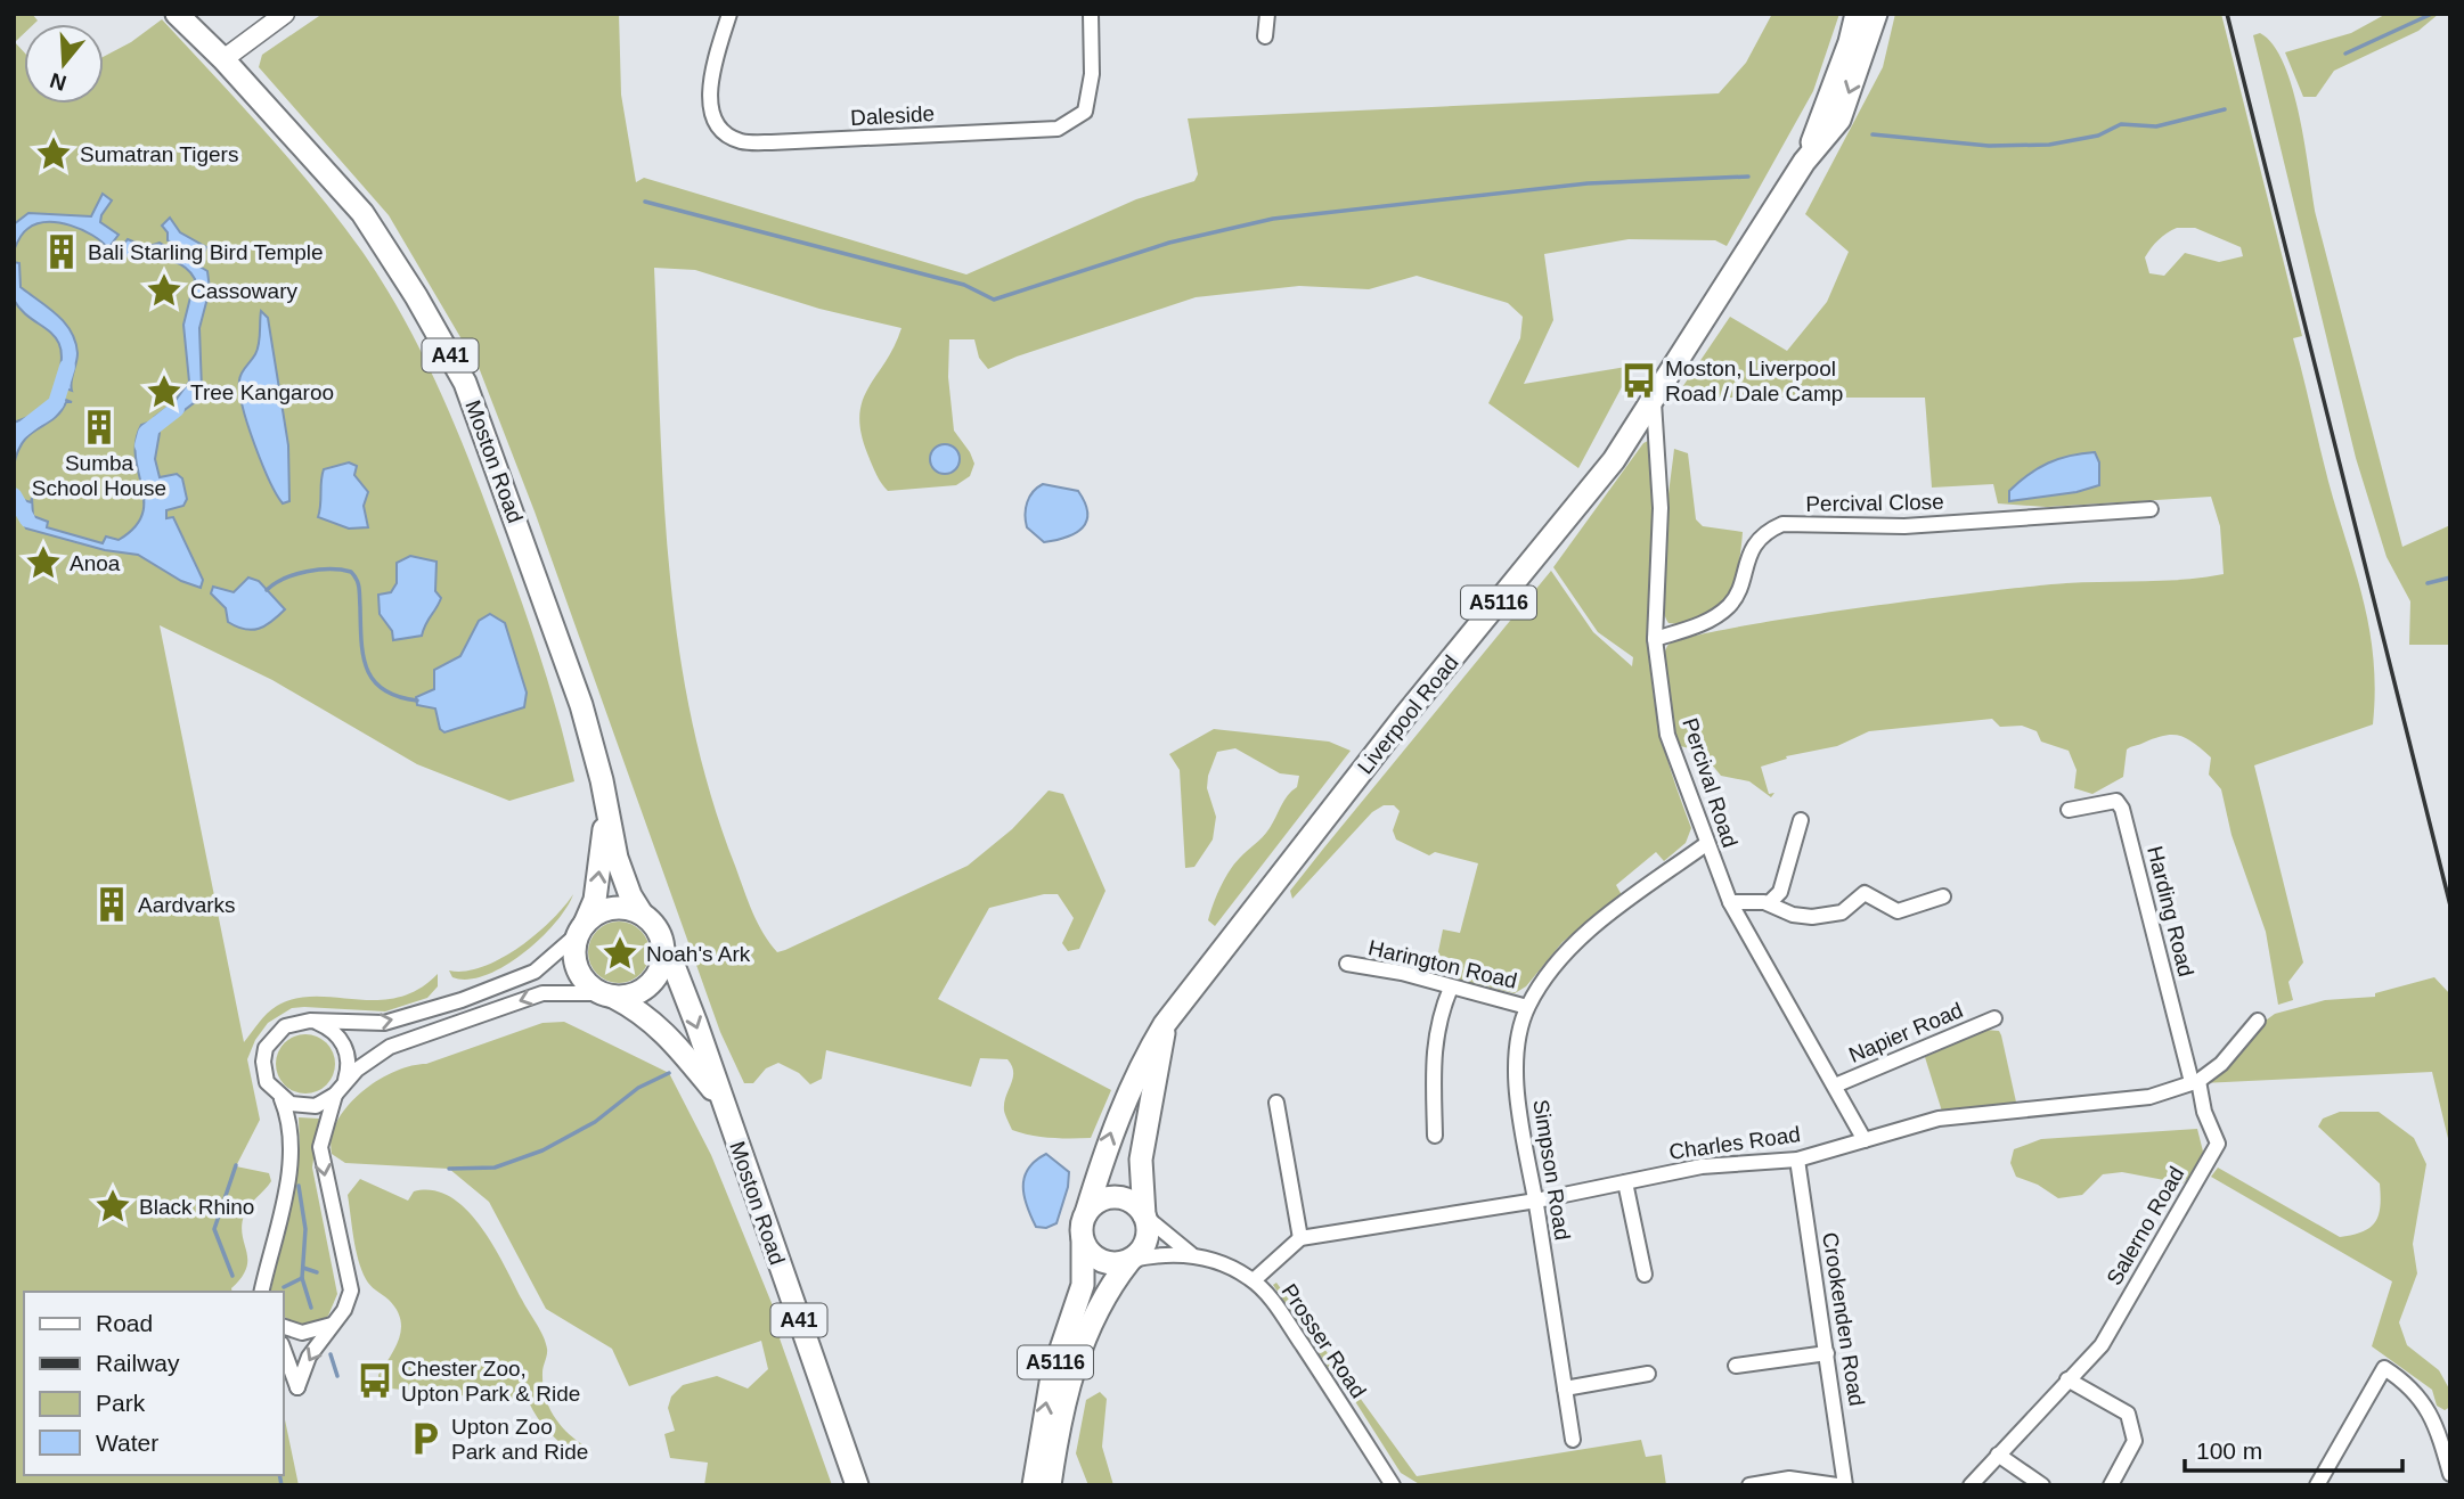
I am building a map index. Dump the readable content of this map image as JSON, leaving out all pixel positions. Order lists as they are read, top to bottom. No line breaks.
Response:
{"streets":{"highway":["A41","Moston Road","A5116","Liverpool Road"],"street":["Daleside","Percival Close","Percival Road","Harding Road","Harington Road","Napier Road","Charles Road","Simpson Road","Salerno Road","Crookenden Road","Prosser Road"]},"crossings":[["Percival Close","Percival Road"],["A5116","Liverpool Road"],["A5116","Prosser Road"],["Liverpool Road","Percival Road"],["Liverpool Road","Prosser Road"],["Percival Road","Napier Road"],["Percival Road","Charles Road"],["Percival Road","Simpson Road"],["Harding Road","Charles Road"],["Harding Road","Salerno Road"],["Harington Road","Simpson Road"],["Charles Road","Simpson Road"],["Charles Road","Salerno Road"],["Charles Road","Crookenden Road"]],"places":{"place":["Sumatran Tigers","Cassowary","Tree Kangaroo","Anoa","Noah's Ark","Black Rhino"],"building":["Bali Starling Bird Temple","Sumba School House","Aardvarks"],"bus stop":["Moston, Liverpool Road / Dale Camp","Chester Zoo, Upton Park & Ride"],"parking":["Upton Zoo Park and Ride"]},"legend":["Road","Railway","Park","Water"],"scale_bar":"100 m","north":"bottom"}
